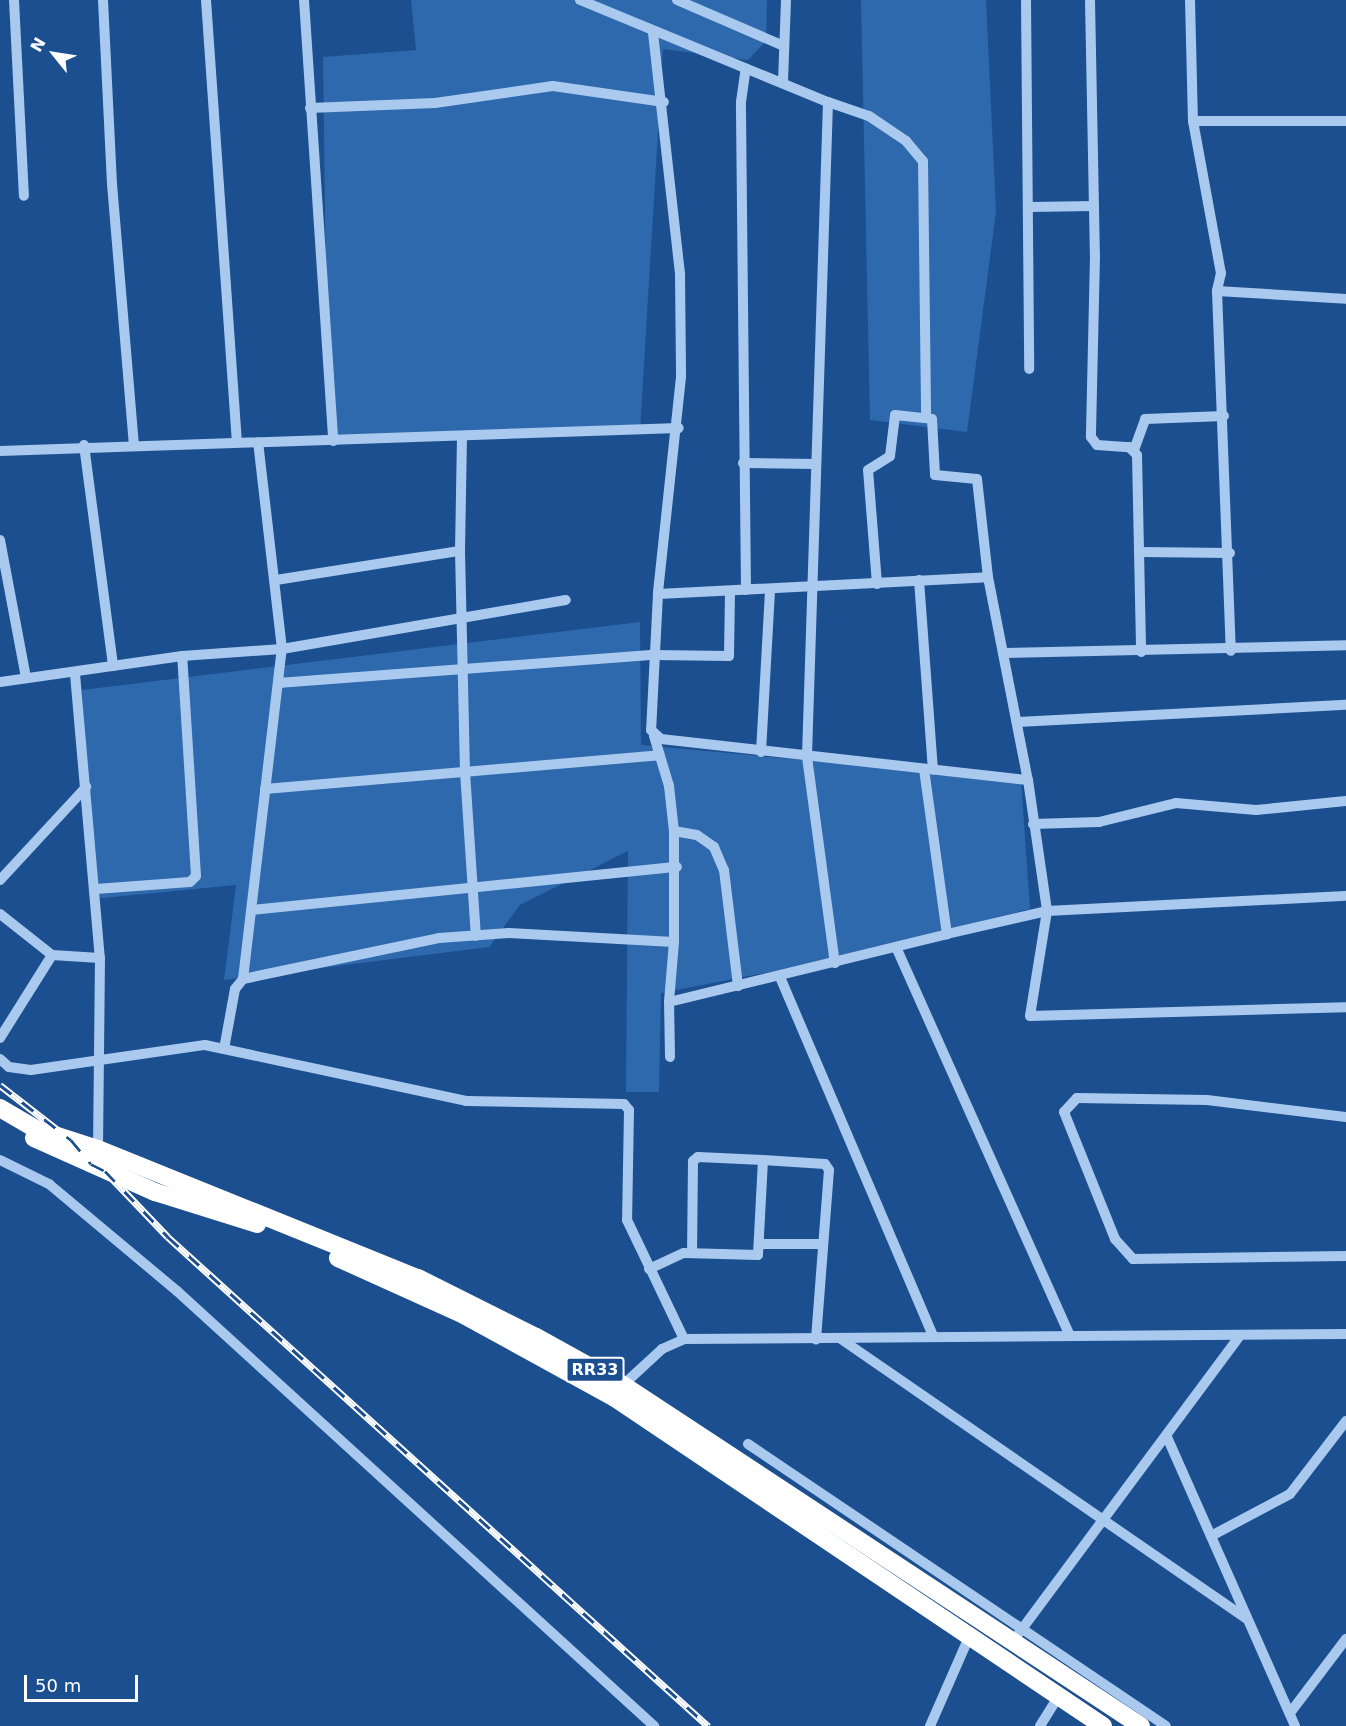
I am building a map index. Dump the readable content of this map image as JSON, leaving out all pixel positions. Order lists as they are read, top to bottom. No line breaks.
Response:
{"streets":{"highway":["RR33"]},"scale_bar":"50 m","north":"top left"}
